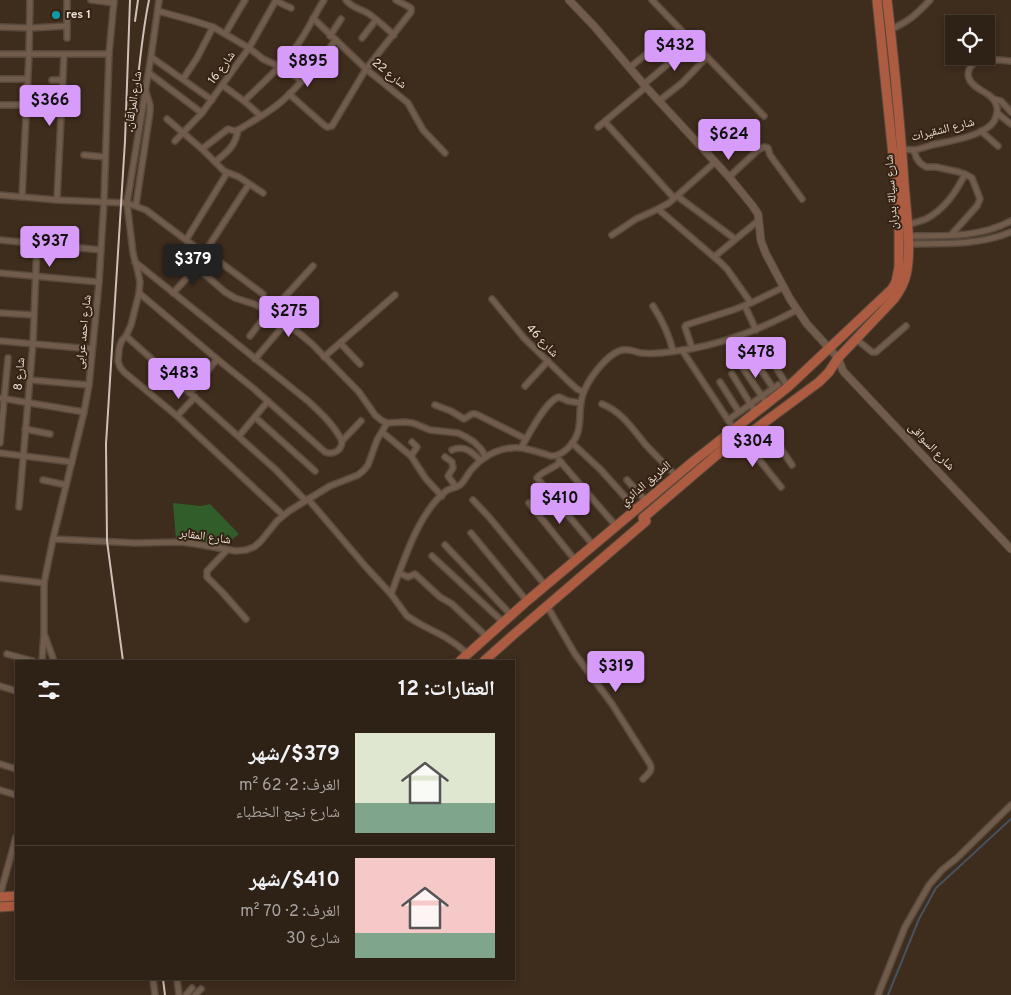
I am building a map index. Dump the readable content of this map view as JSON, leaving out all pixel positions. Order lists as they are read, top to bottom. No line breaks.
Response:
{"streets":{"main road":["شارع سيالة بدران","الطريق الدائري"],"street":["شارع 16","شارع 22","شارع المزلقان","شارع الشقيرات","شارع احمد عرابى","شارع 46","شارع 8","شارع السواقى","شارع المقابر"]},"crossings":[["شارع المزلقان","شارع المقابر"],["شارع الشقيرات","شارع سيالة بدران"],["شارع سيالة بدران","شارع السواقى"],["شارع سيالة بدران","الطريق الدائري"],["شارع احمد عرابى","شارع المقابر"],["شارع السواقى","الطريق الدائري"]],"places":["res 1"],"page":{"price":["$432","$895","$366","$624","$937","$379","$275","$478","$483","$304","$410","$319"],"heading":"العقارات: 12","list":[{"name":"$379/شهر","note":"الغرف: 2 · 62 m² · شارع نجع الخطباء"},{"name":"$410/شهر","note":"الغرف: 2 · 70 m² · شارع 30"}]}}
